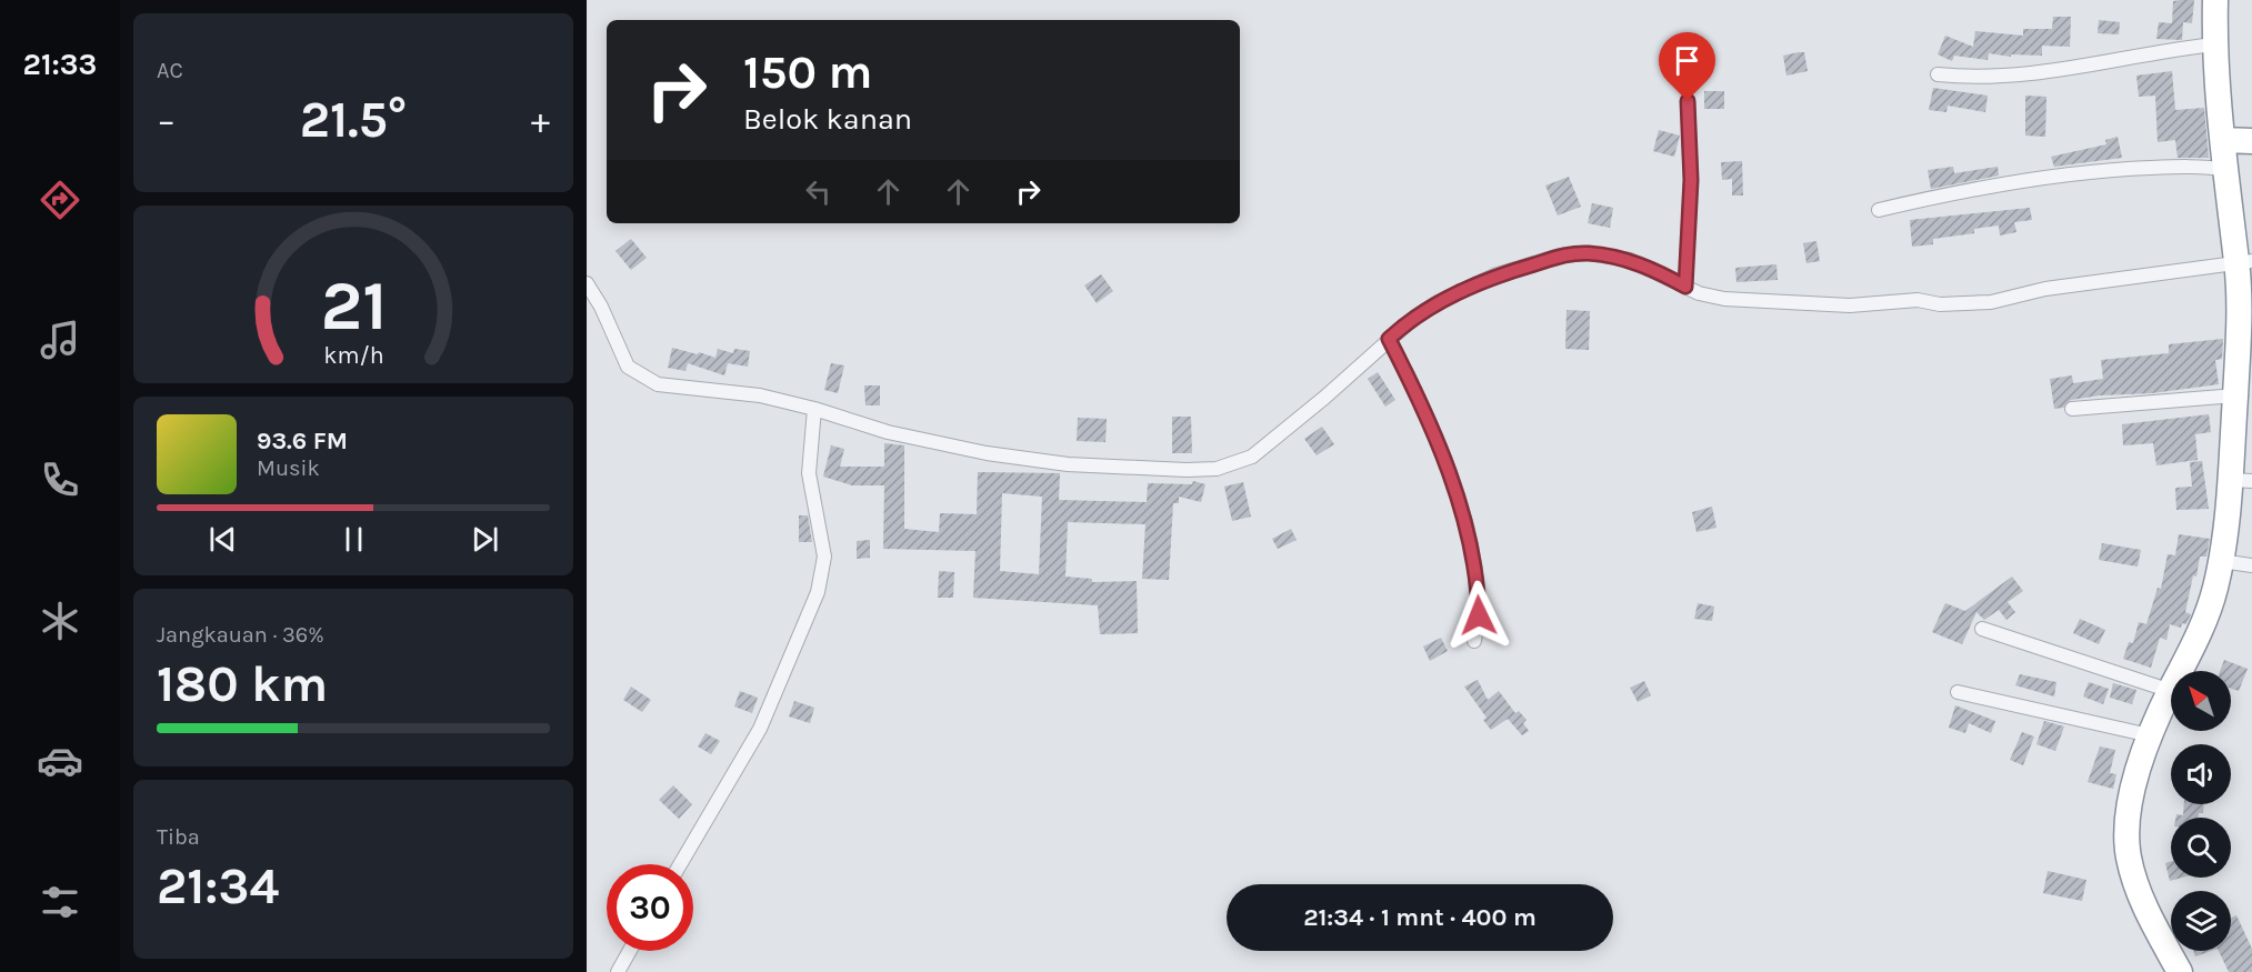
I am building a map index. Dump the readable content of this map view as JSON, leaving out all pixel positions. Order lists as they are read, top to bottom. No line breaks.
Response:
{"north":"top left","page":{"tabs":"21:33","tile":["AC",["Jangkauan · 36%","180 km"],["Tiba","21:34"]],"turn":["150 m","Belok kanan"],"heat":["−","21.5°","+"],"song":["93.6 FM","Musik"],"limit":"30","trip":"21:34 · 1 mnt · 400 m","gauge":["21","km/h"]}}
